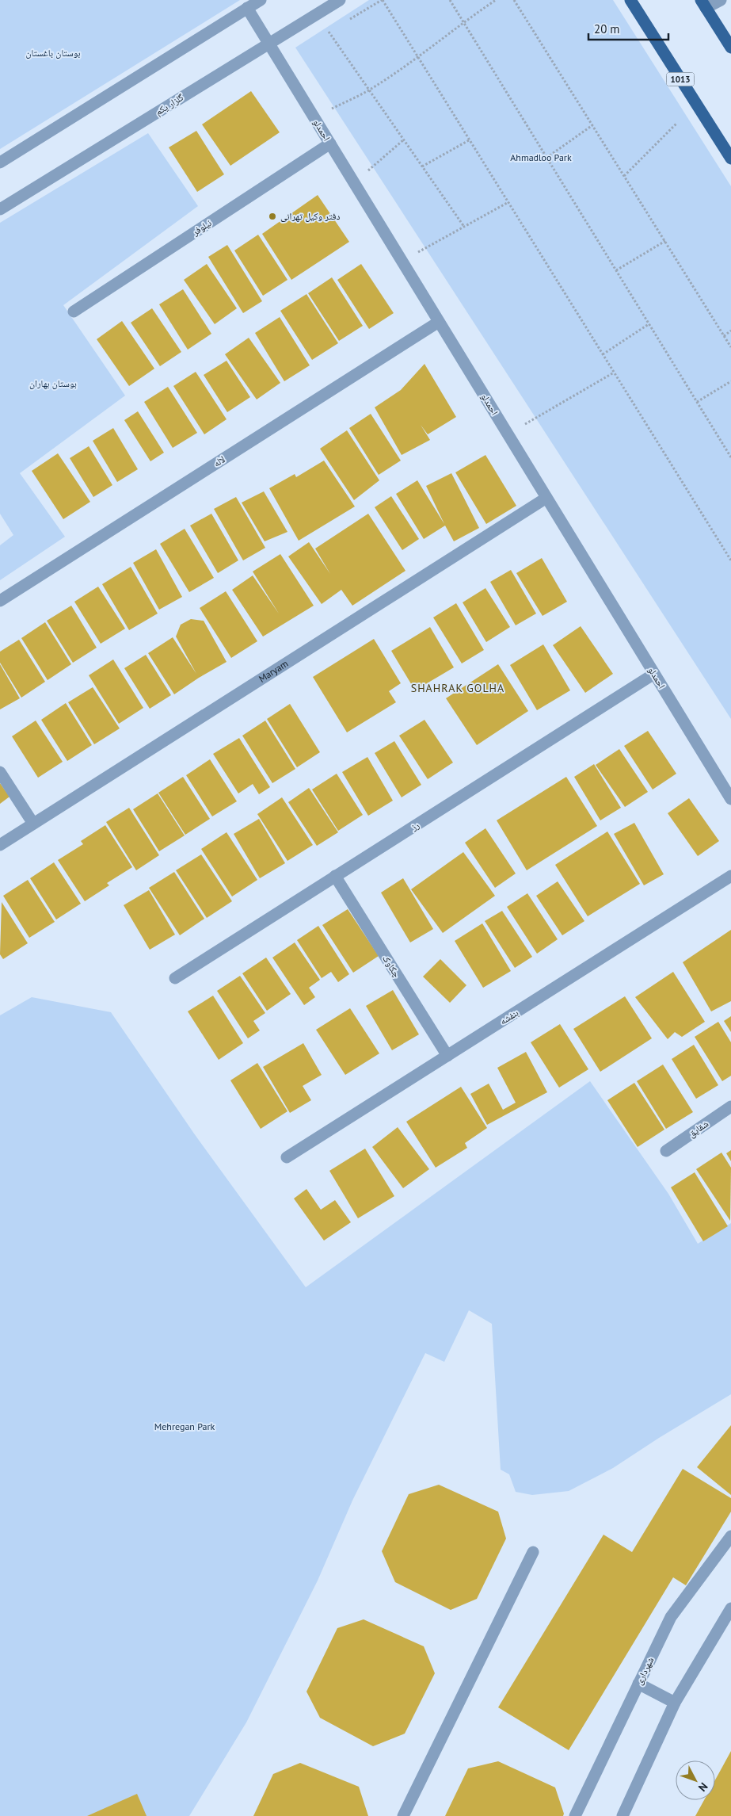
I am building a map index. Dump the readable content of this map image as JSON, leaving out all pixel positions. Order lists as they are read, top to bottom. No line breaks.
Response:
{"streets":{"main road":["1013"],"street":["گلزار یکم","احمدلو","نیلوفر","لاله","Maryam","رز","چکاوک","بنفشه","شقایق","شهرداری"]},"crossings":[["گلزار یکم","احمدلو"],["احمدلو","نیلوفر"],["احمدلو","لاله"],["احمدلو","Maryam"],["احمدلو","رز"],["رز","چکاوک"],["چکاوک","بنفشه"]],"districts":["SHAHRAK GOLHA"],"parks":["بوستان باغستان","Ahmadloo Park","بوستان بهاران","Mehregan Park"],"places":["دفتر وکیل تهرانی"],"scale_bar":"20 m","north":"bottom right"}
